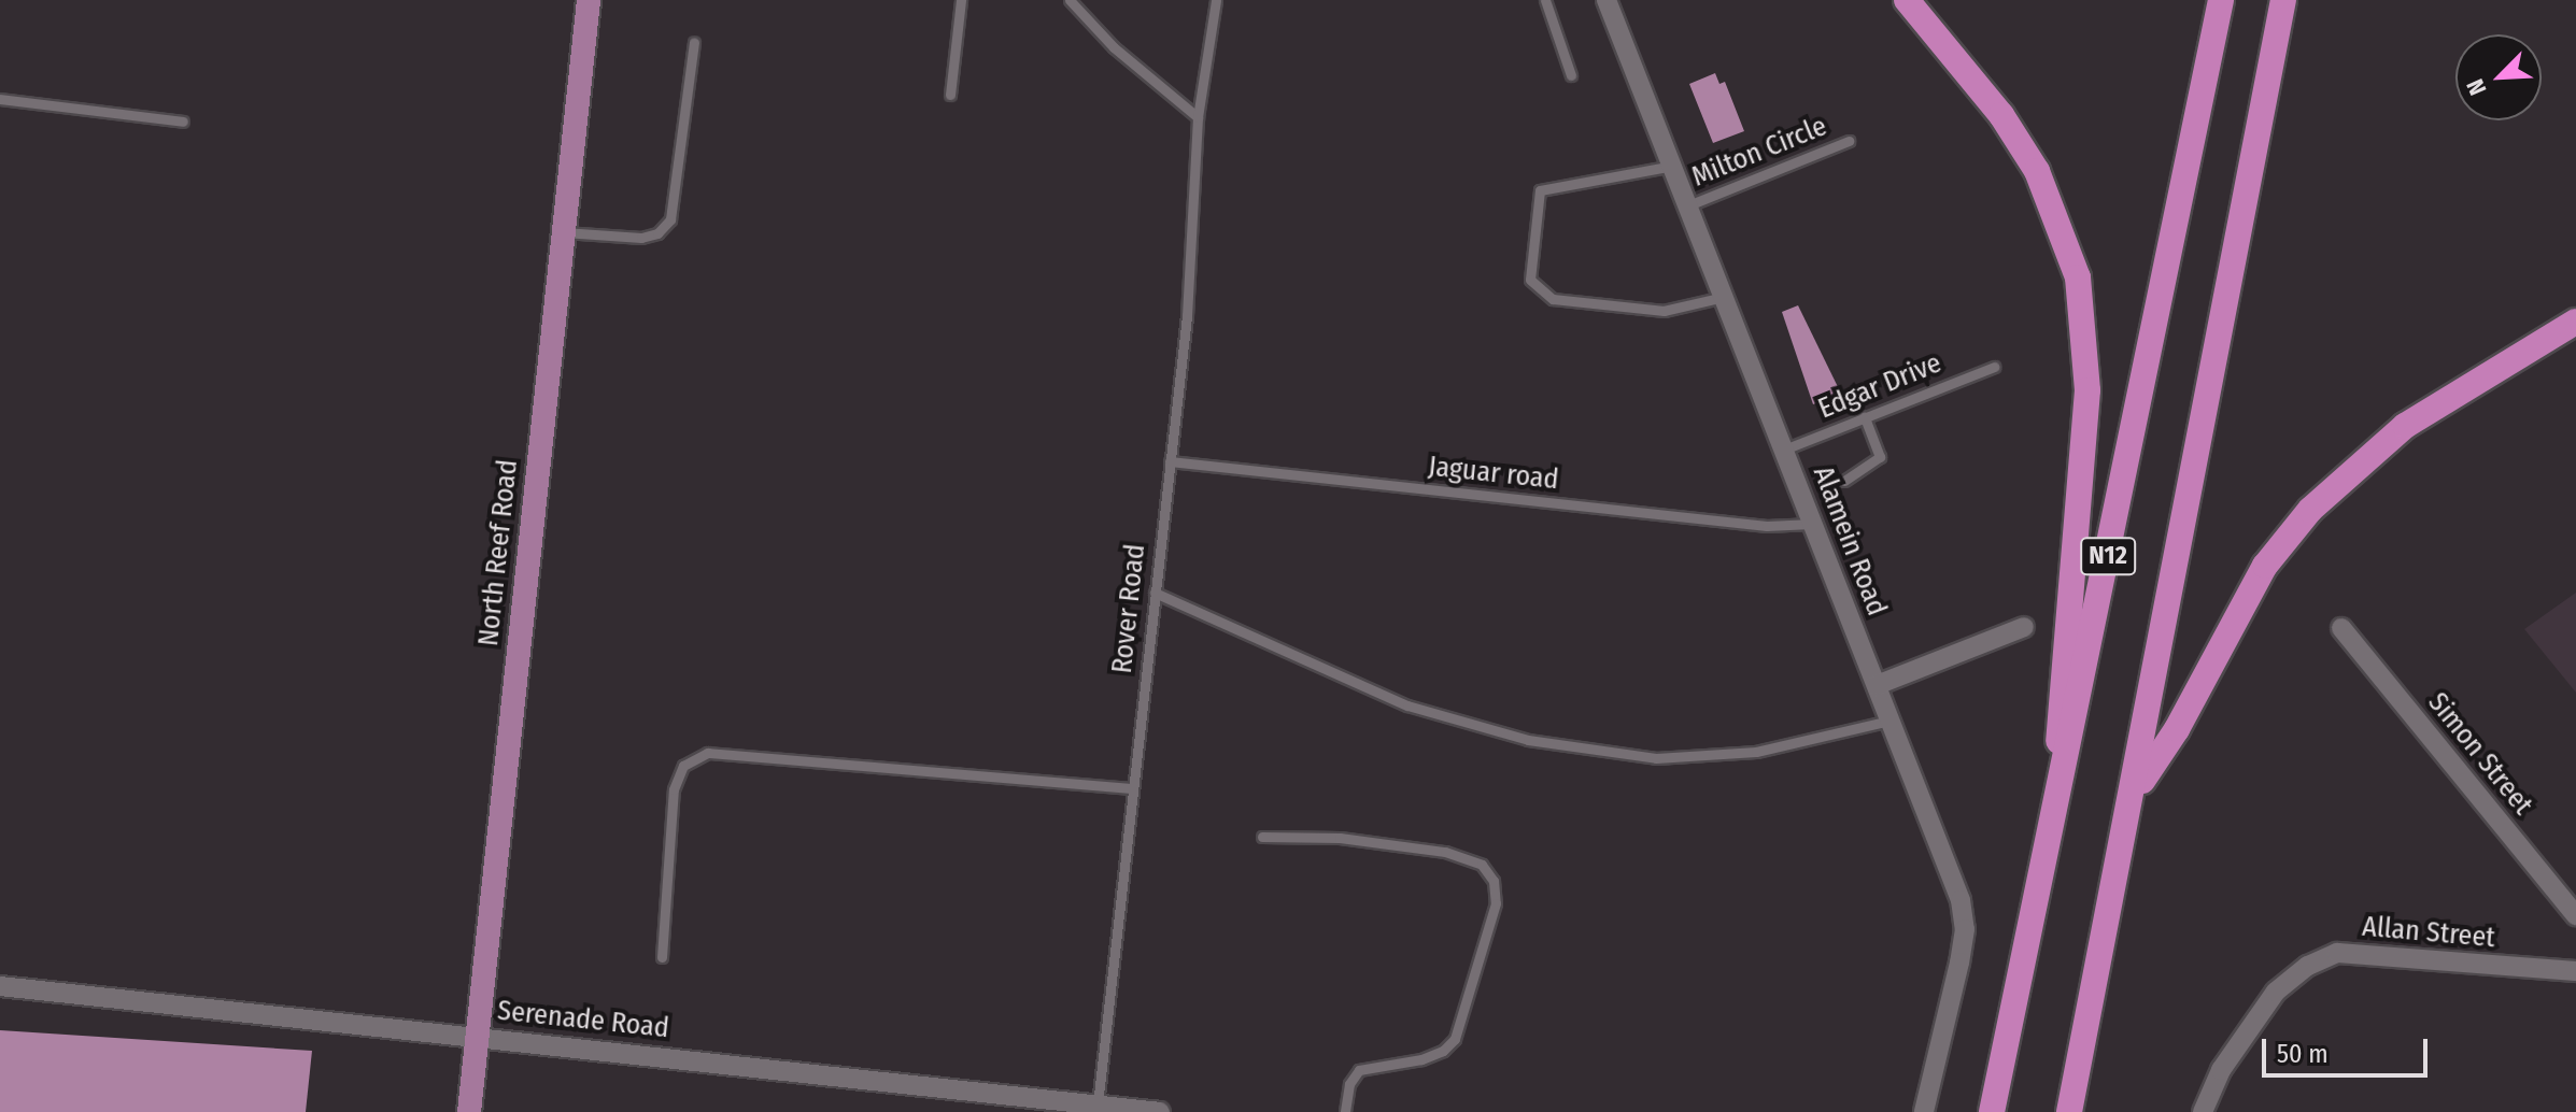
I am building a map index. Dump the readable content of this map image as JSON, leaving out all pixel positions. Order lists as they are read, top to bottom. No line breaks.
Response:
{"streets":{"highway":["N12"],"main road":["North Reef Road"],"street":["Alamein Road","Simon Street","Allan Street","Serenade Road"],"lane":["Milton Circle","Edgar Drive","Jaguar road","Rover Road"]},"crossings":[["Milton Circle","Alamein Road"],["Edgar Drive","Alamein Road"],["Jaguar road","Alamein Road"],["Jaguar road","Rover Road"],["North Reef Road","Serenade Road"],["Rover Road","Serenade Road"]],"scale_bar":"50 m","north":"bottom left"}
